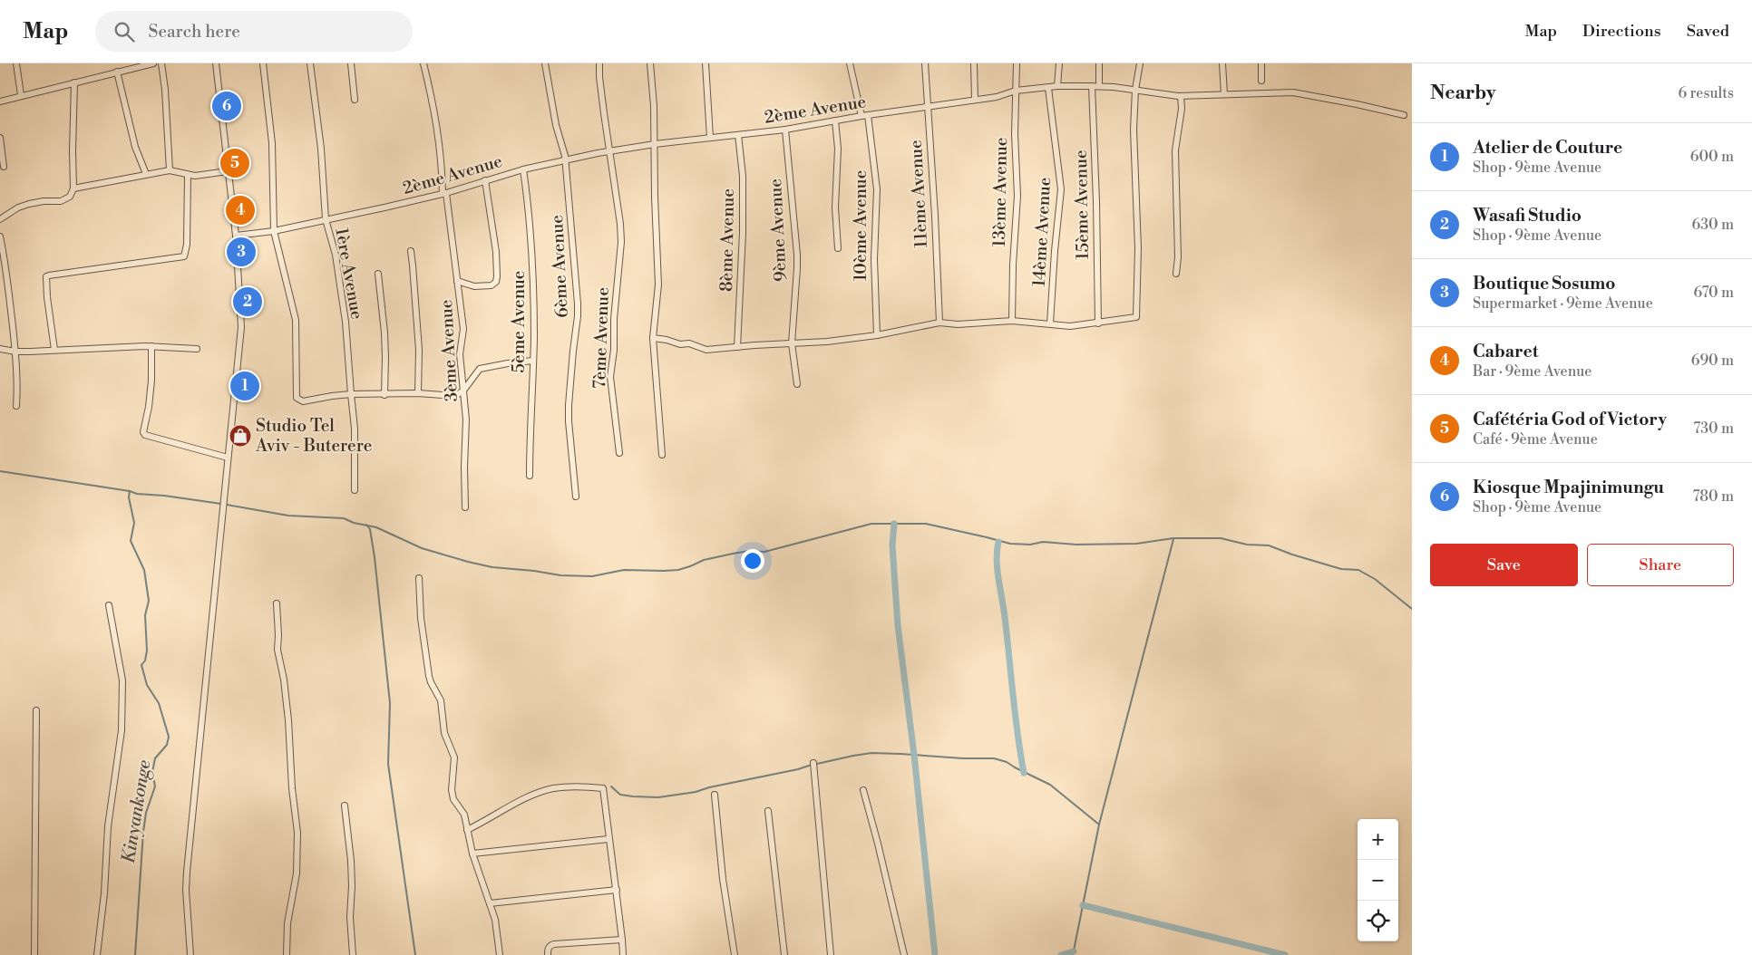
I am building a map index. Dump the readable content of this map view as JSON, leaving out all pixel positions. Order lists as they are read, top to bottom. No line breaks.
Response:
{"streets":{"street":["2ème Avenue","13ème Avenue","11ème Avenue","15ème Avenue","10ème Avenue","9ème Avenue","14ème Avenue","8ème Avenue","6ème Avenue","1ère Avenue","5ème Avenue","7ème Avenue","3ème Avenue"]},"crossings":[["2ème Avenue","13ème Avenue"],["2ème Avenue","11ème Avenue"],["2ème Avenue","15ème Avenue"],["2ème Avenue","10ème Avenue"],["2ème Avenue","9ème Avenue"],["2ème Avenue","14ème Avenue"],["2ème Avenue","8ème Avenue"],["2ème Avenue","6ème Avenue"],["2ème Avenue","1ère Avenue"],["2ème Avenue","5ème Avenue"],["2ème Avenue","7ème Avenue"],["2ème Avenue","3ème Avenue"]],"water":["Kinyankonge"],"places":{"shop":["Studio Tel Aviv - Buterere"]},"page":{"header":"Map","search":"Search here","nav":["Map","Directions","Saved"],"heading":["Nearby","6 results"],"pins":["6","5","4","3","2","1"],"list":[{"mark":"1","name":"Atelier de Couture","note":"Shop · 9ème Avenue","value":"600 m"},{"mark":"2","name":"Wasafi Studio","note":"Shop · 9ème Avenue","value":"630 m"},{"mark":"3","name":"Boutique Sosumo","note":"Supermarket · 9ème Avenue","value":"670 m"},{"mark":"4","name":"Cabaret","note":"Bar · 9ème Avenue","value":"690 m"},{"mark":"5","name":"Cafétéria God of Victory","note":"Café · 9ème Avenue","value":"730 m"},{"mark":"6","name":"Kiosque Mpajinimungu","note":"Shop · 9ème Avenue","value":"780 m"}],"buttons":["Save","Share"],"map_buttons":["+","−"]}}
